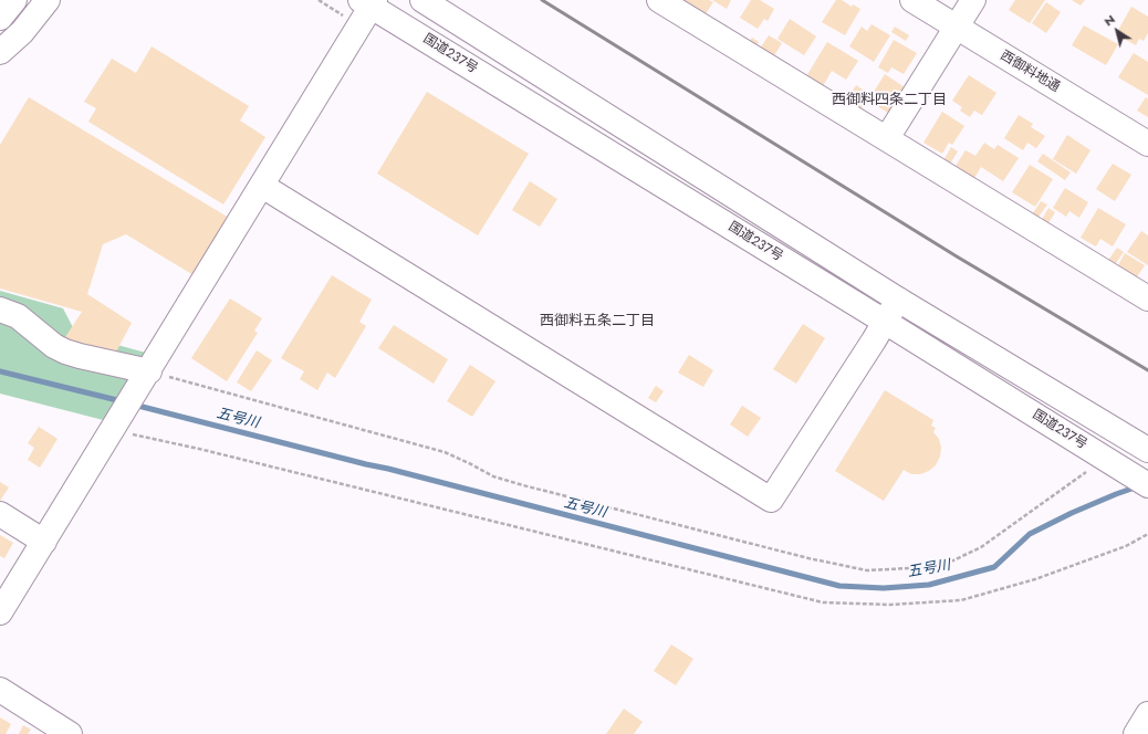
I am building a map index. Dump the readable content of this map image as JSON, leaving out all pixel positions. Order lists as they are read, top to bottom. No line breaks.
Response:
{"streets":{"main road":["国道237号","西御料地通"]},"districts":["西御料四条二丁目","西御料五条二丁目"],"water":["五号川"],"north":"top left"}
